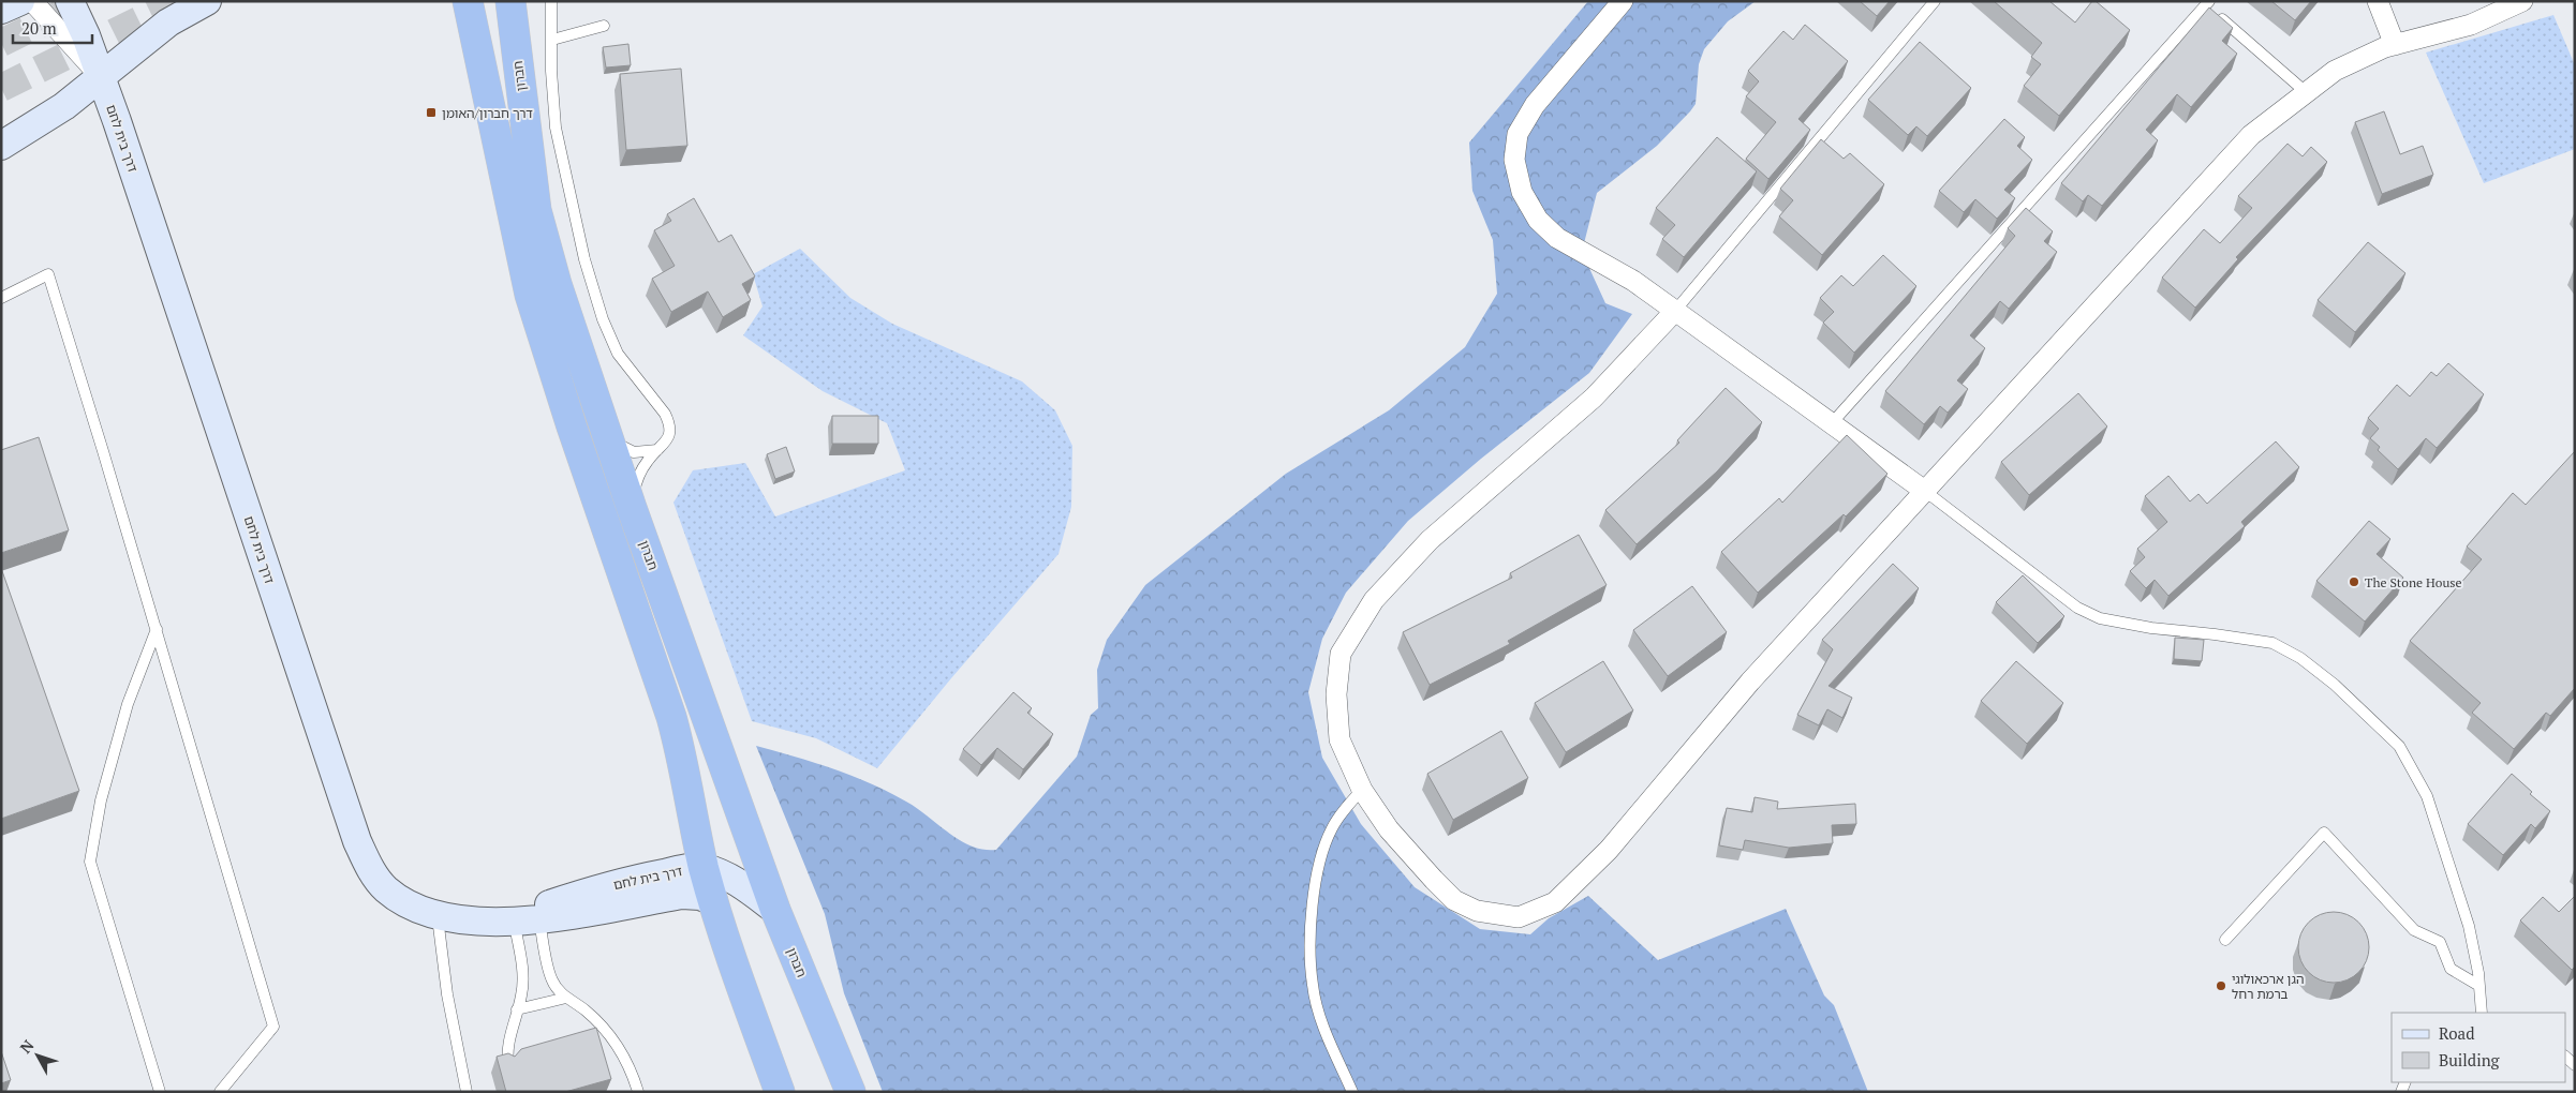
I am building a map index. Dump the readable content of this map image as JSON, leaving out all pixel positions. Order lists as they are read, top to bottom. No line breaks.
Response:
{"streets":{"highway":["חברון"],"main road":["דרך בית לחם"]},"crossings":[["חברון","דרך בית לחם"]],"places":{"transit":["דרך חברון/האומן"],"other":["The Stone House","הגן ארכאולוגי ברמת רחל"]},"legend":["Road","Building"],"scale_bar":"20 m","north":"top left"}
